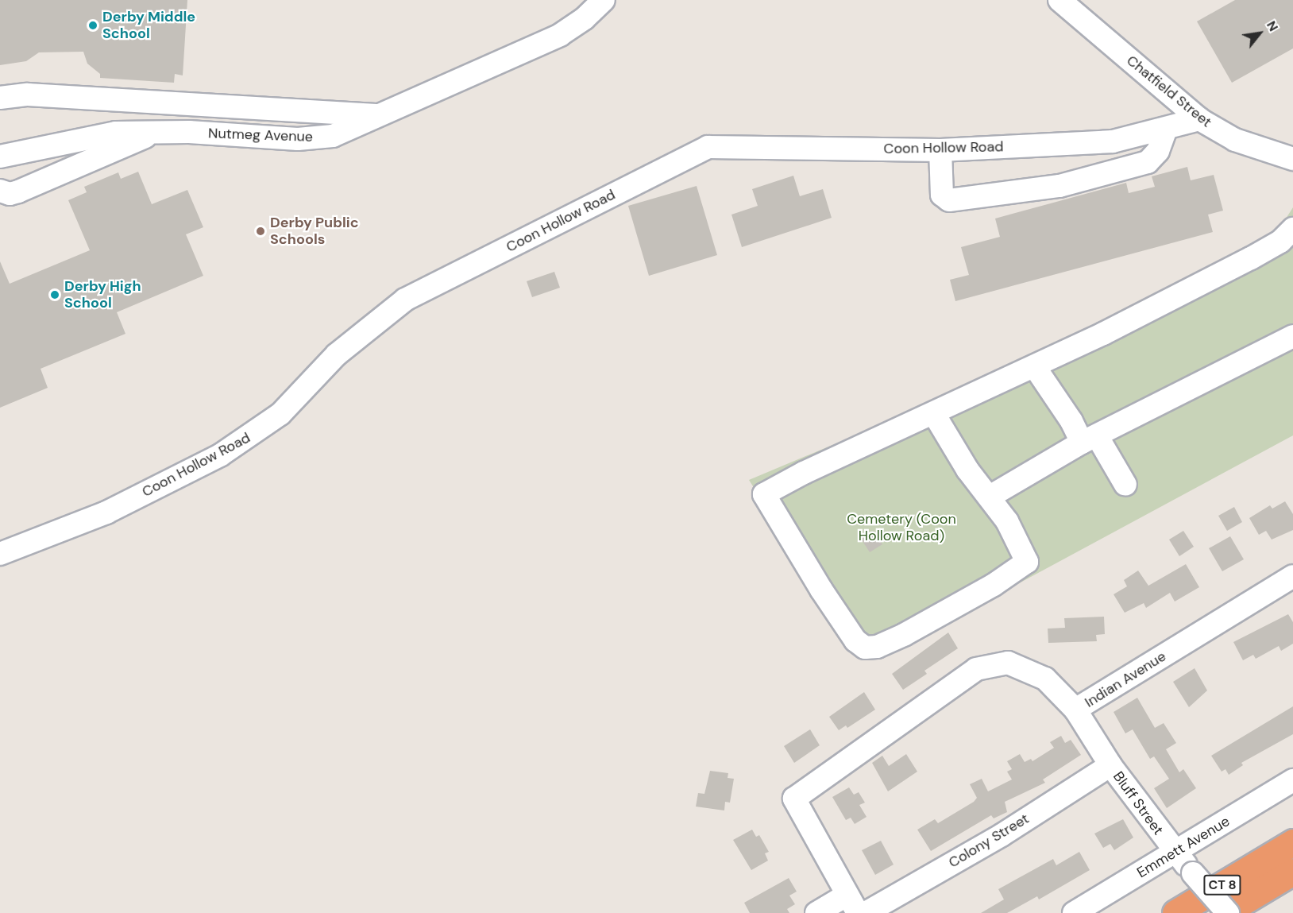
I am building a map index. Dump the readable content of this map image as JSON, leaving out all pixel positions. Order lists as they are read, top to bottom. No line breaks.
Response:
{"streets":{"highway":["CT 8"],"street":["Chatfield Street","Nutmeg Avenue","Coon Hollow Road","Indian Avenue","Bluff Street","Colony Street","Emmett Avenue"]},"crossings":[["Chatfield Street","Coon Hollow Road"],["Indian Avenue","Bluff Street"],["Bluff Street","Colony Street"],["Bluff Street","Emmett Avenue"]],"parks":["Cemetery (Coon Hollow Road)"],"places":["Derby Middle School","Derby Public Schools","Derby High School"],"north":"top right"}
